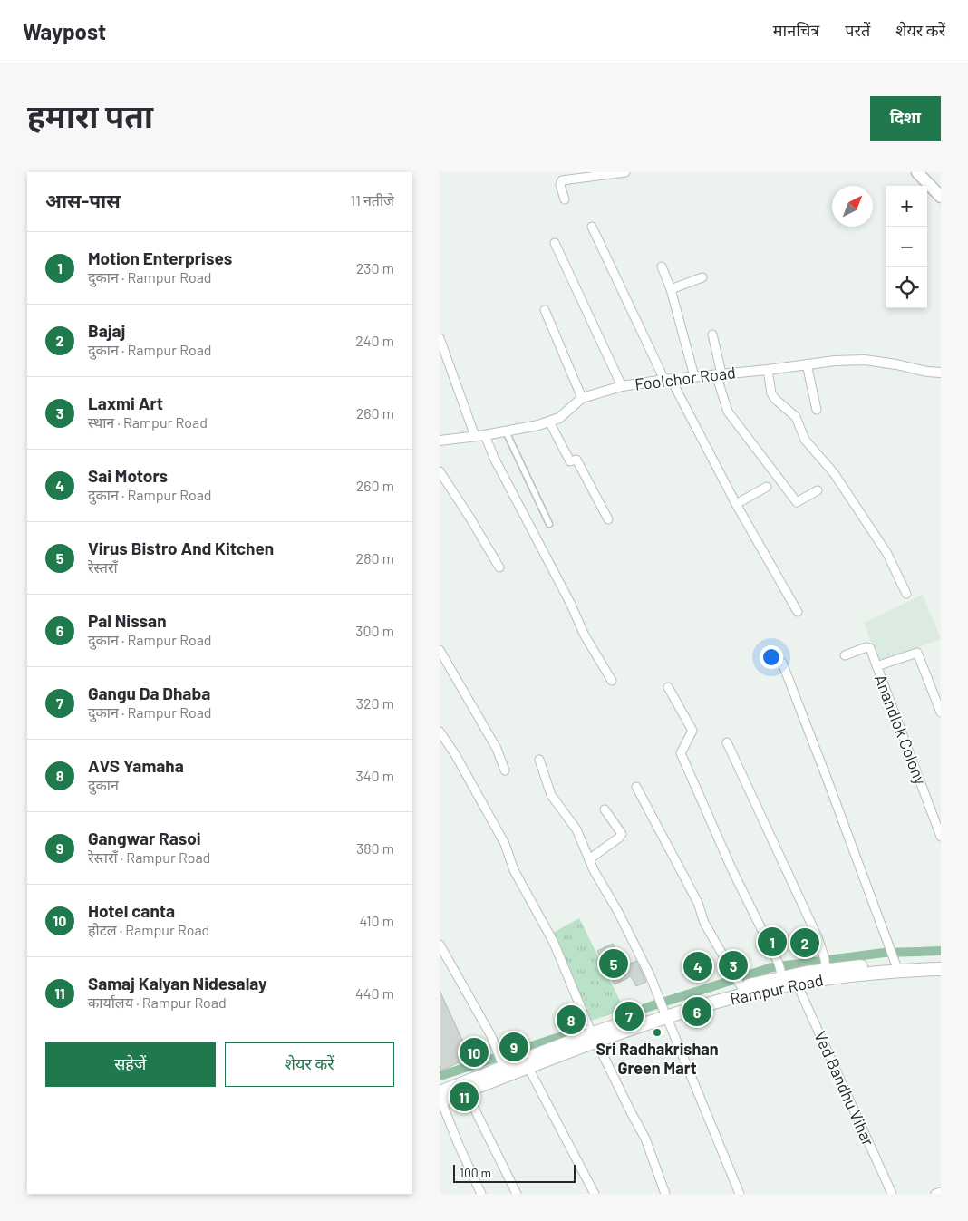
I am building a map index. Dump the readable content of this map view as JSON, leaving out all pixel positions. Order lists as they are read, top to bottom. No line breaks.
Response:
{"streets":{"main road":["Rampur Road"],"street":["Foolchor Road","Anandlok Colony","Ved Bandhu Vihar"]},"crossings":[["Rampur Road","Ved Bandhu Vihar"]],"places":["Sri Radhakrishan Green Mart"],"scale_bar":"100 m","north":"top right","page":{"header":"Waypost","nav":["मानचित्र","परतें","शेयर करें"],"title":"हमारा पता","buttons":["दिशा",["सहेजें","शेयर करें"]],"heading":["आस-पास","11 नतीजे"],"map_buttons":["+","−"],"list":[{"mark":"1","name":"Motion Enterprises","note":"दुकान · Rampur Road","value":"230 m"},{"mark":"2","name":"Bajaj","note":"दुकान · Rampur Road","value":"240 m"},{"mark":"3","name":"Laxmi Art","note":"स्थान · Rampur Road","value":"260 m"},{"mark":"4","name":"Sai Motors","note":"दुकान · Rampur Road","value":"260 m"},{"mark":"5","name":"Virus Bistro And Kitchen","note":"रेस्तराँ","value":"280 m"},{"mark":"6","name":"Pal Nissan","note":"दुकान · Rampur Road","value":"300 m"},{"mark":"7","name":"Gangu Da Dhaba","note":"दुकान · Rampur Road","value":"320 m"},{"mark":"8","name":"AVS Yamaha","note":"दुकान","value":"340 m"},{"mark":"9","name":"Gangwar Rasoi","note":"रेस्तराँ · Rampur Road","value":"380 m"},{"mark":"10","name":"Hotel canta","note":"होटल · Rampur Road","value":"410 m"},{"mark":"11","name":"Samaj Kalyan Nidesalay","note":"कार्यालय · Rampur Road","value":"440 m"}],"pins":["1","2","5","3","4","6","7","8","9","10","11"],"scale":"100 m"}}
